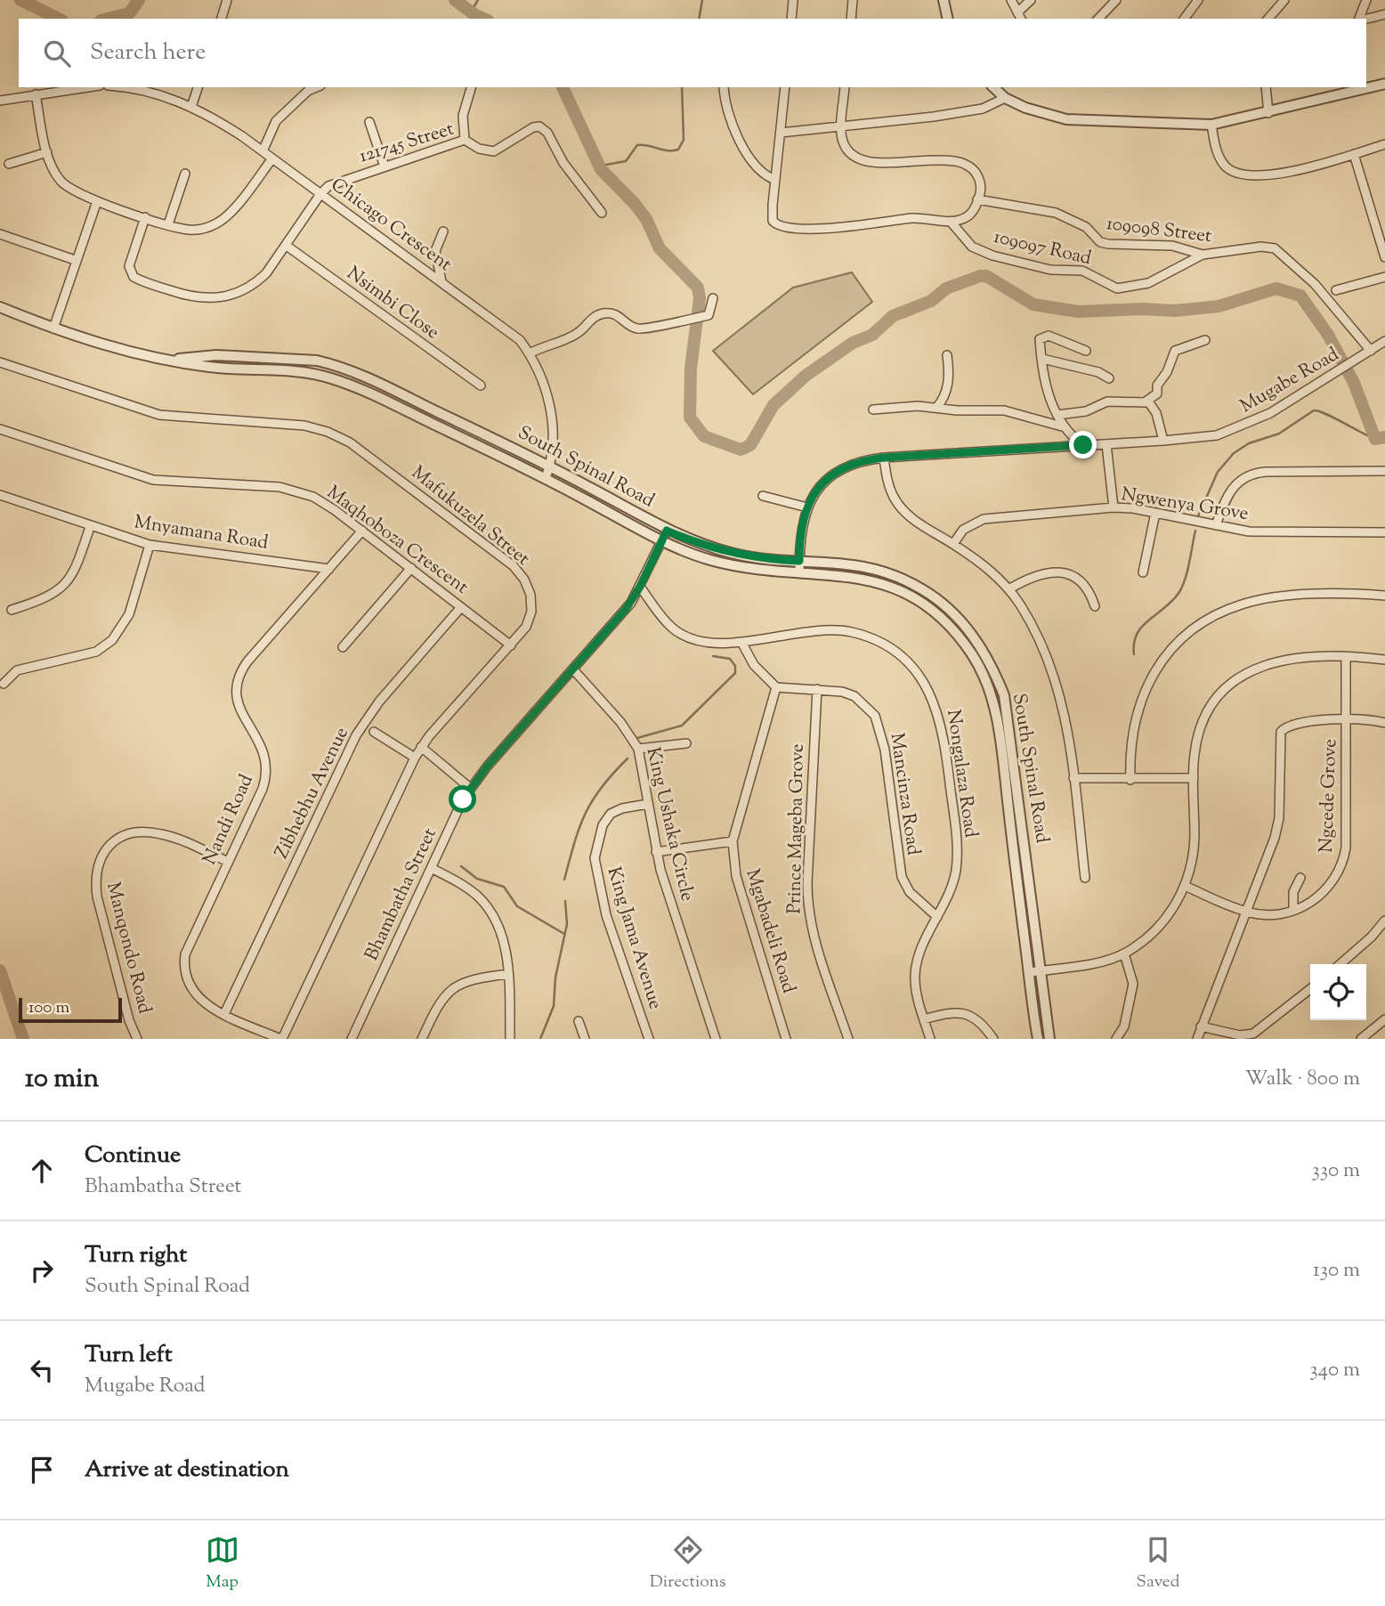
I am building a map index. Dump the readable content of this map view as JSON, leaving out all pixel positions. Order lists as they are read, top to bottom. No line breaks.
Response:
{"streets":{"street":["121745 Street","Chicago Crescent","109098 Street","109097 Road","Nsimbi Close","Mugabe Road","South Spinal Road","Ngwenya Grove","Mafukuzela Street","Mnyamana Road","Maqhoboza Crescent","Nongalaza Road","Zibhebhu Avenue","Mancinza Road","Ngcede Grove","Nandi Road","King Ushaka Circle","Prince Mageba Grove","Bhambatha Street","Mgabadeli Road","King Jama Avenue","Manqondo Road"]},"crossings":[["121745 Street","Chicago Crescent"],["Chicago Crescent","South Spinal Road"],["109098 Street","109097 Road"],["109098 Street","Mugabe Road"],["Mugabe Road","South Spinal Road"],["South Spinal Road","Bhambatha Street"],["Mafukuzela Street","Maqhoboza Crescent"],["Mafukuzela Street","Nandi Road"],["Mnyamana Road","Nandi Road"],["Maqhoboza Crescent","Zibhebhu Avenue"],["Maqhoboza Crescent","Nandi Road"],["Nongalaza Road","Mancinza Road"],["Nongalaza Road","Bhambatha Street"],["Zibhebhu Avenue","Nandi Road"],["Mancinza Road","Prince Mageba Grove"],["Mancinza Road","Mgabadeli Road"],["Nandi Road","Manqondo Road"],["King Ushaka Circle","Bhambatha Street"],["King Ushaka Circle","King Jama Avenue"]],"scale_bar":"100 m","page":{"search":"Search here","scale":"100 m","heading":["10 min","Walk · 800 m"],"list":[["Continue","Bhambatha Street","330 m"],["Turn right","South Spinal Road","130 m"],["Turn left","Mugabe Road","340 m"],"Arrive at destination"],"nav":["Map","Directions","Saved"]}}
